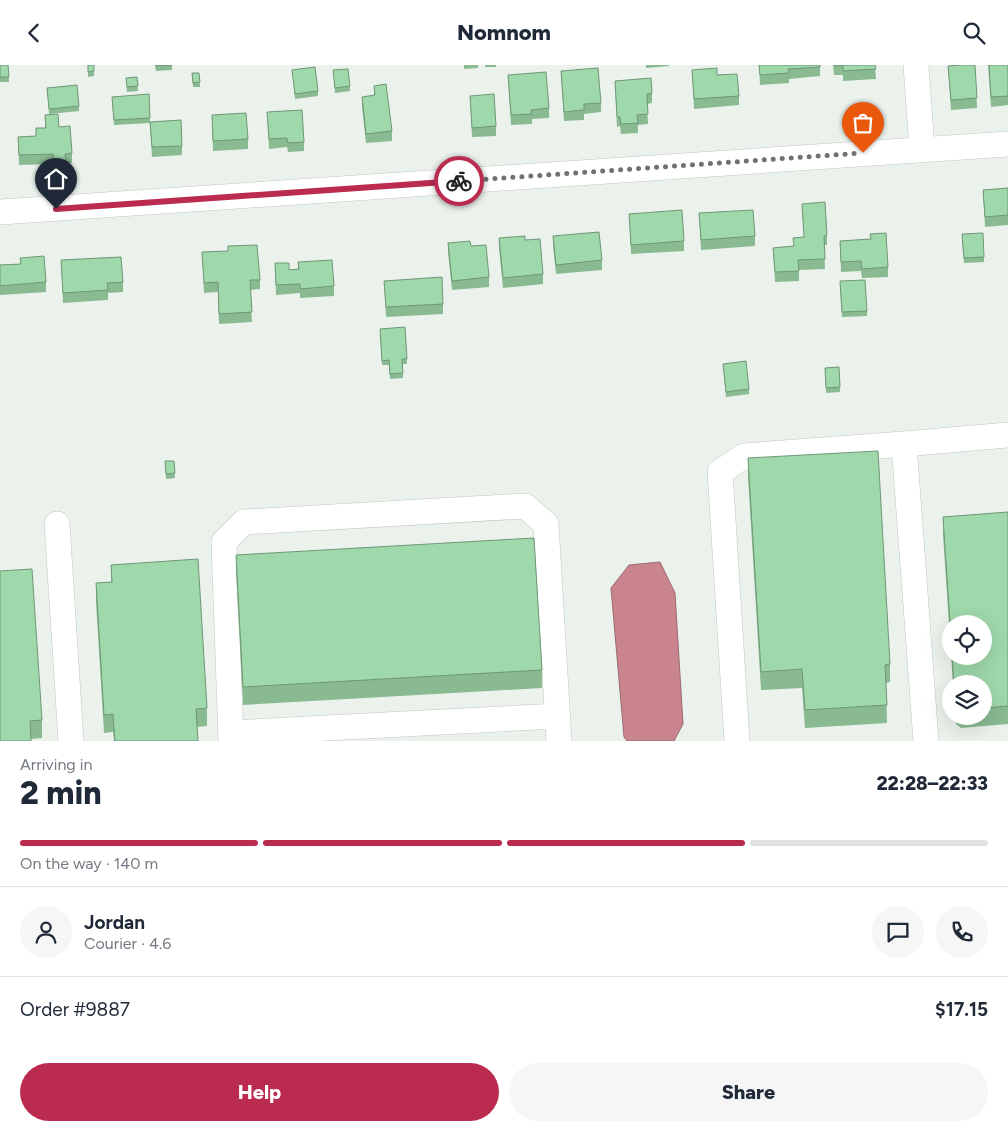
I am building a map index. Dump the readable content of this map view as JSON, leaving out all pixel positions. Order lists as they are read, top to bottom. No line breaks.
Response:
{"page":{"header":"Nomnom","heading":["2 min","Arriving in","22:28–22:33"],"panel":["Jordan","Courier · 4.6","Order #9887","$17.15"],"bar":"On the way · 140 m","buttons":["Help","Share"]}}
